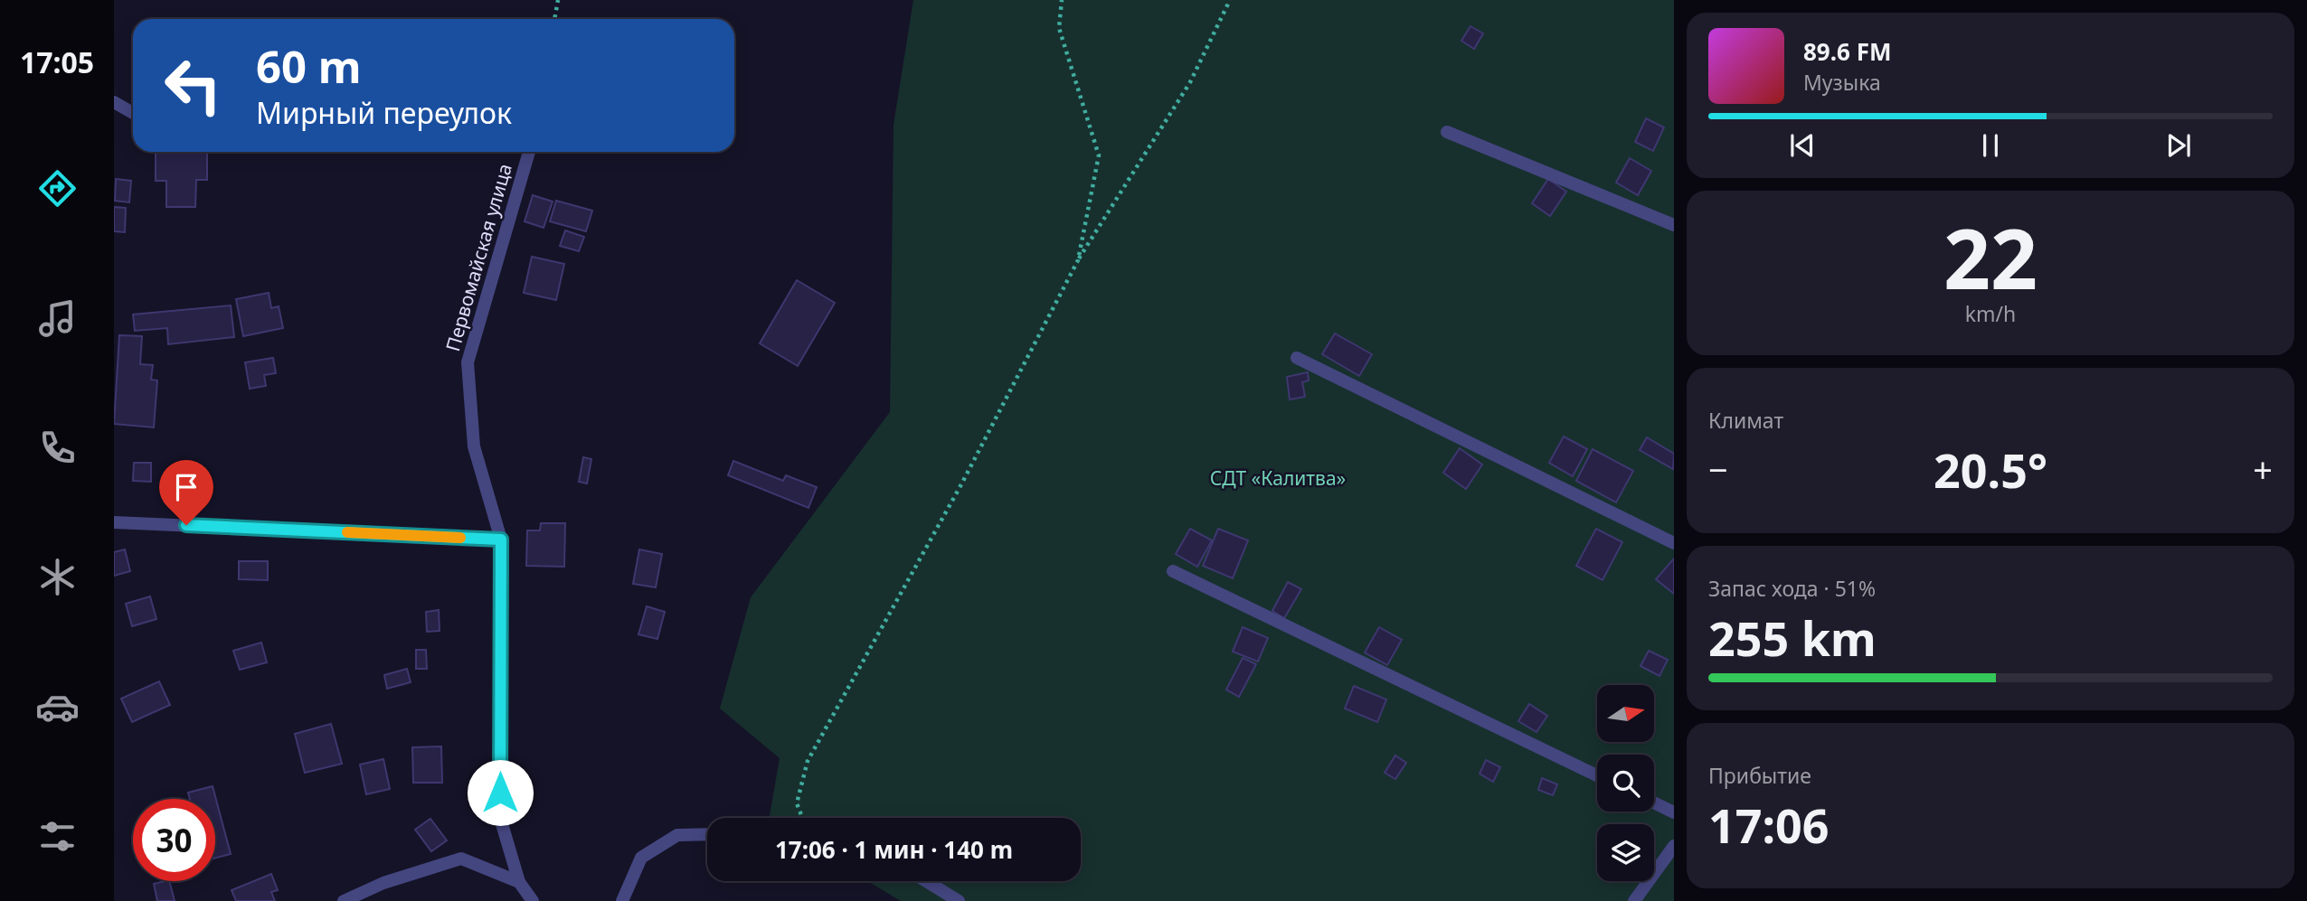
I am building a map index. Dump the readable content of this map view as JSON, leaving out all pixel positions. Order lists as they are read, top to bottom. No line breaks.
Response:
{"streets":{"street":["Первомайская улица"]},"parks":["СДТ «Калитва»"],"north":"right","page":{"tabs":"17:05","turn":["60 m","Мирный переулок"],"song":["89.6 FM","Музыка"],"tile":[["22","km/h"],"Климат",["Запас хода · 51%","255 km"],["Прибытие","17:06"]],"heat":["−","20.5°","+"],"limit":"30","trip":"17:06 · 1 мин · 140 m"}}
